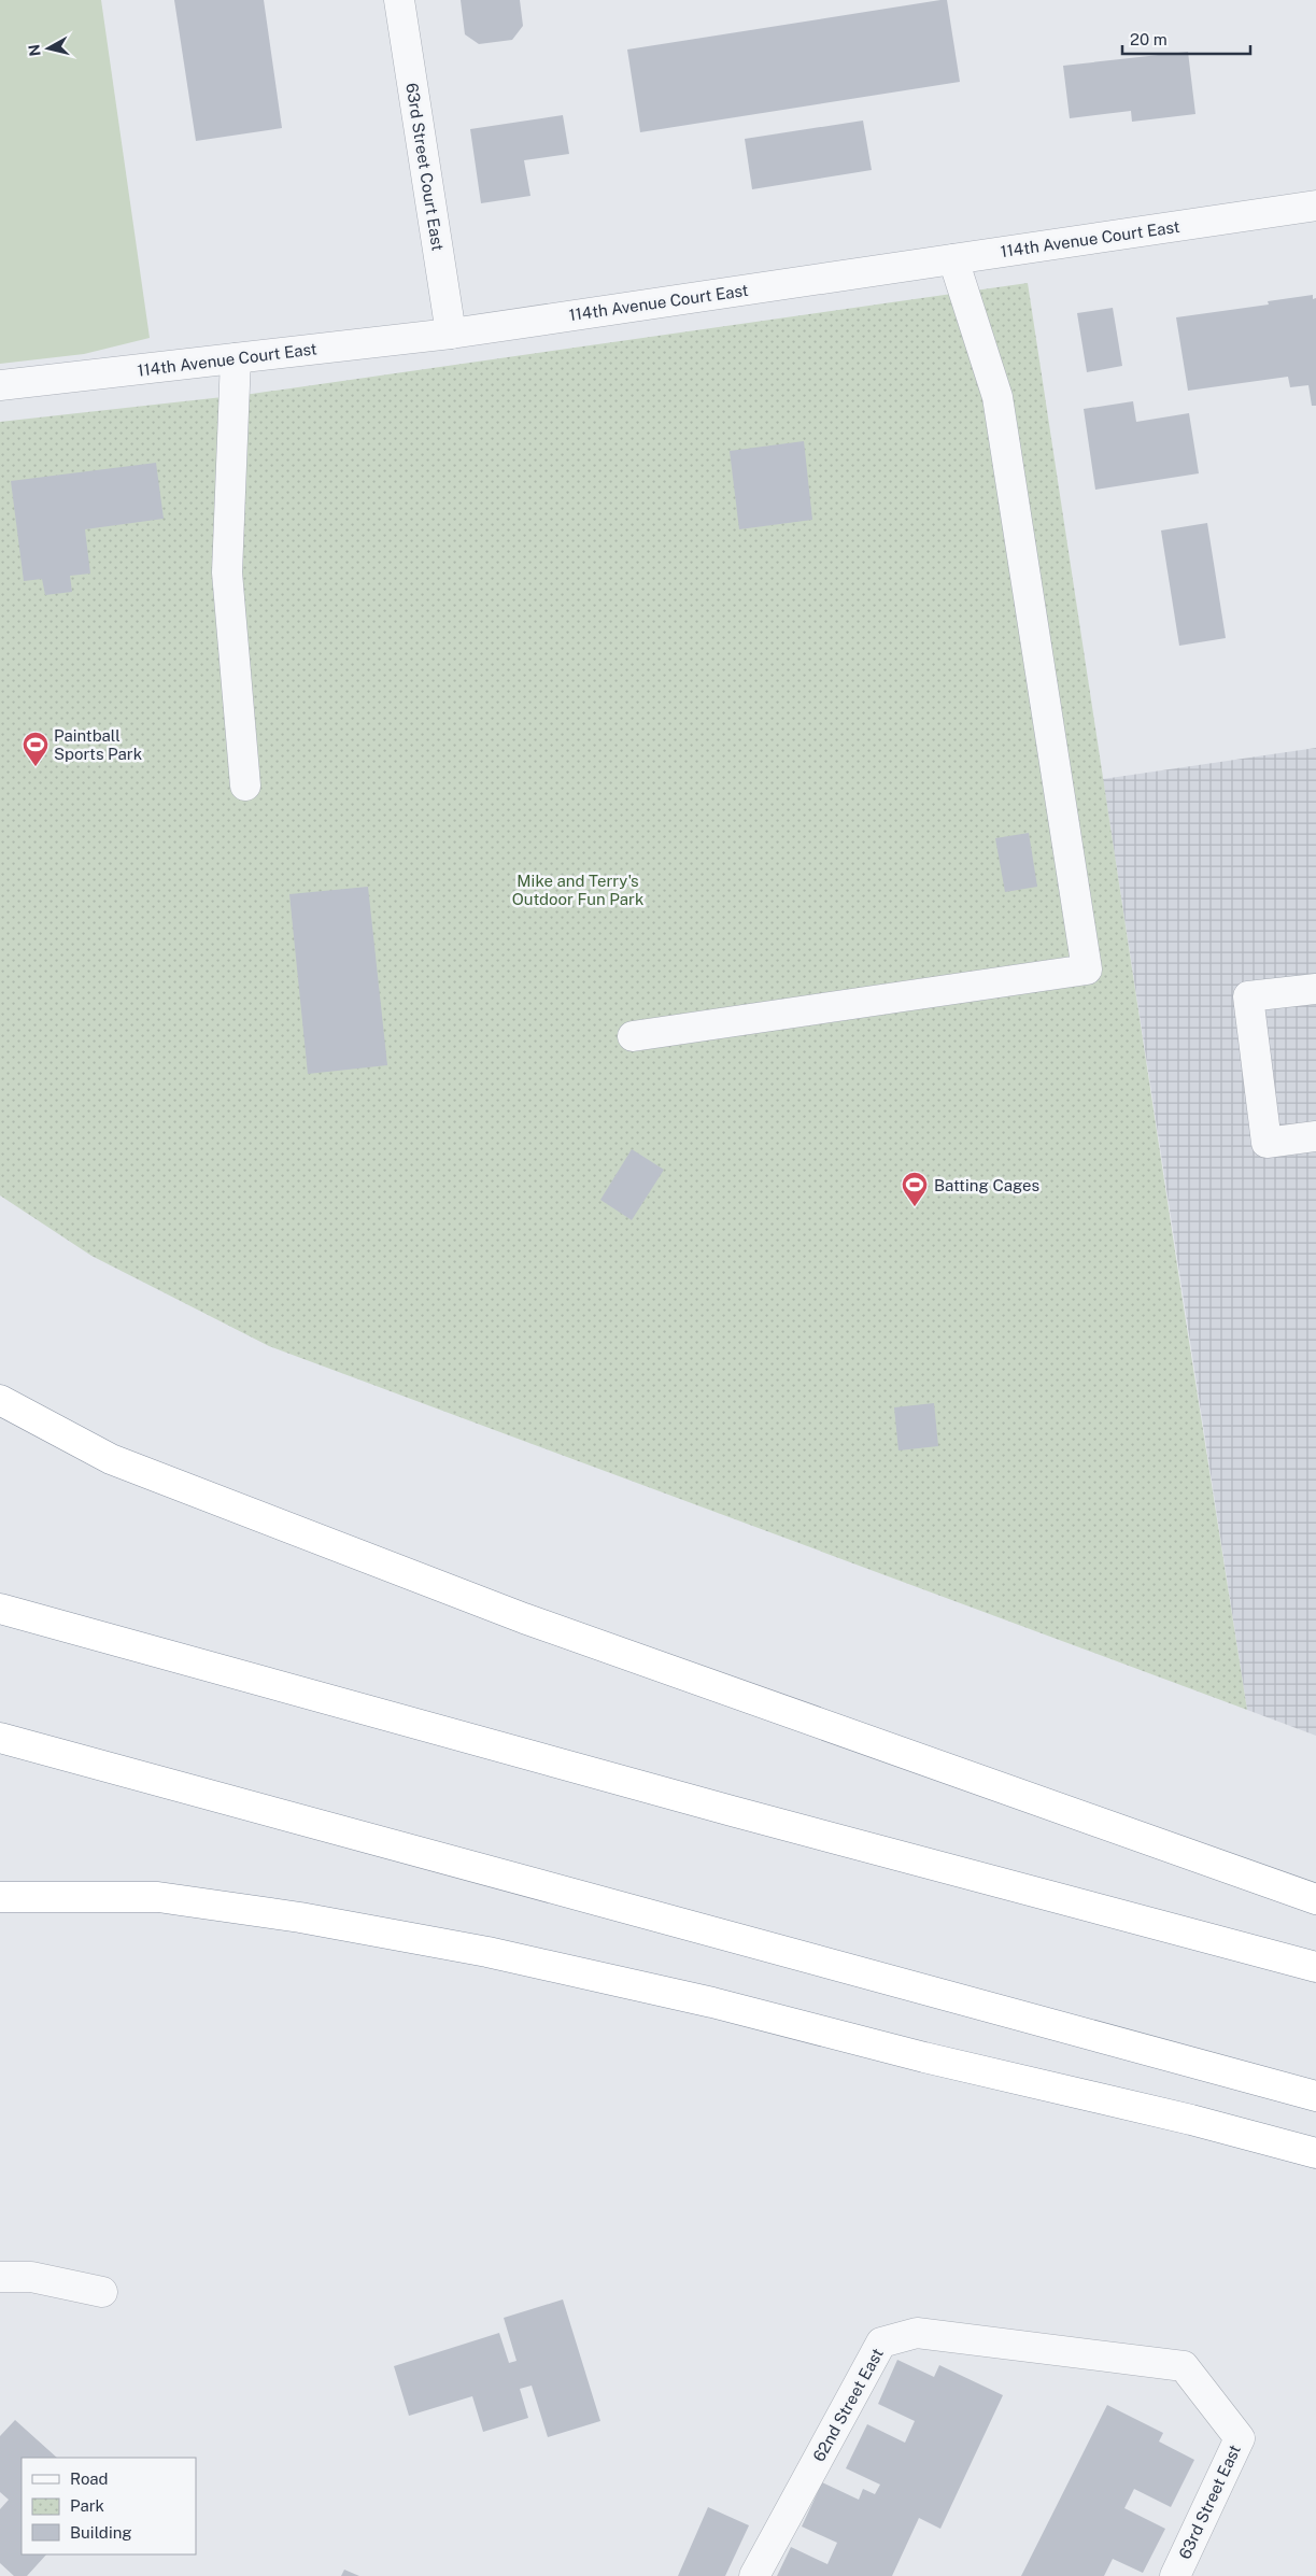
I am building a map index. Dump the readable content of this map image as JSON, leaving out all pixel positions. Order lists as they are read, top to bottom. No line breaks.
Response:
{"streets":{"street":["63rd Street Court East","114th Avenue Court East","62nd Street East","63rd Street East"]},"crossings":[["63rd Street Court East","114th Avenue Court East"],["62nd Street East","63rd Street East"]],"parks":["Mike and Terry's Outdoor Fun Park"],"places":{"sports":["Paintball Sports Park","Batting Cages"]},"legend":["Road","Park","Building"],"scale_bar":"20 m","north":"left"}
